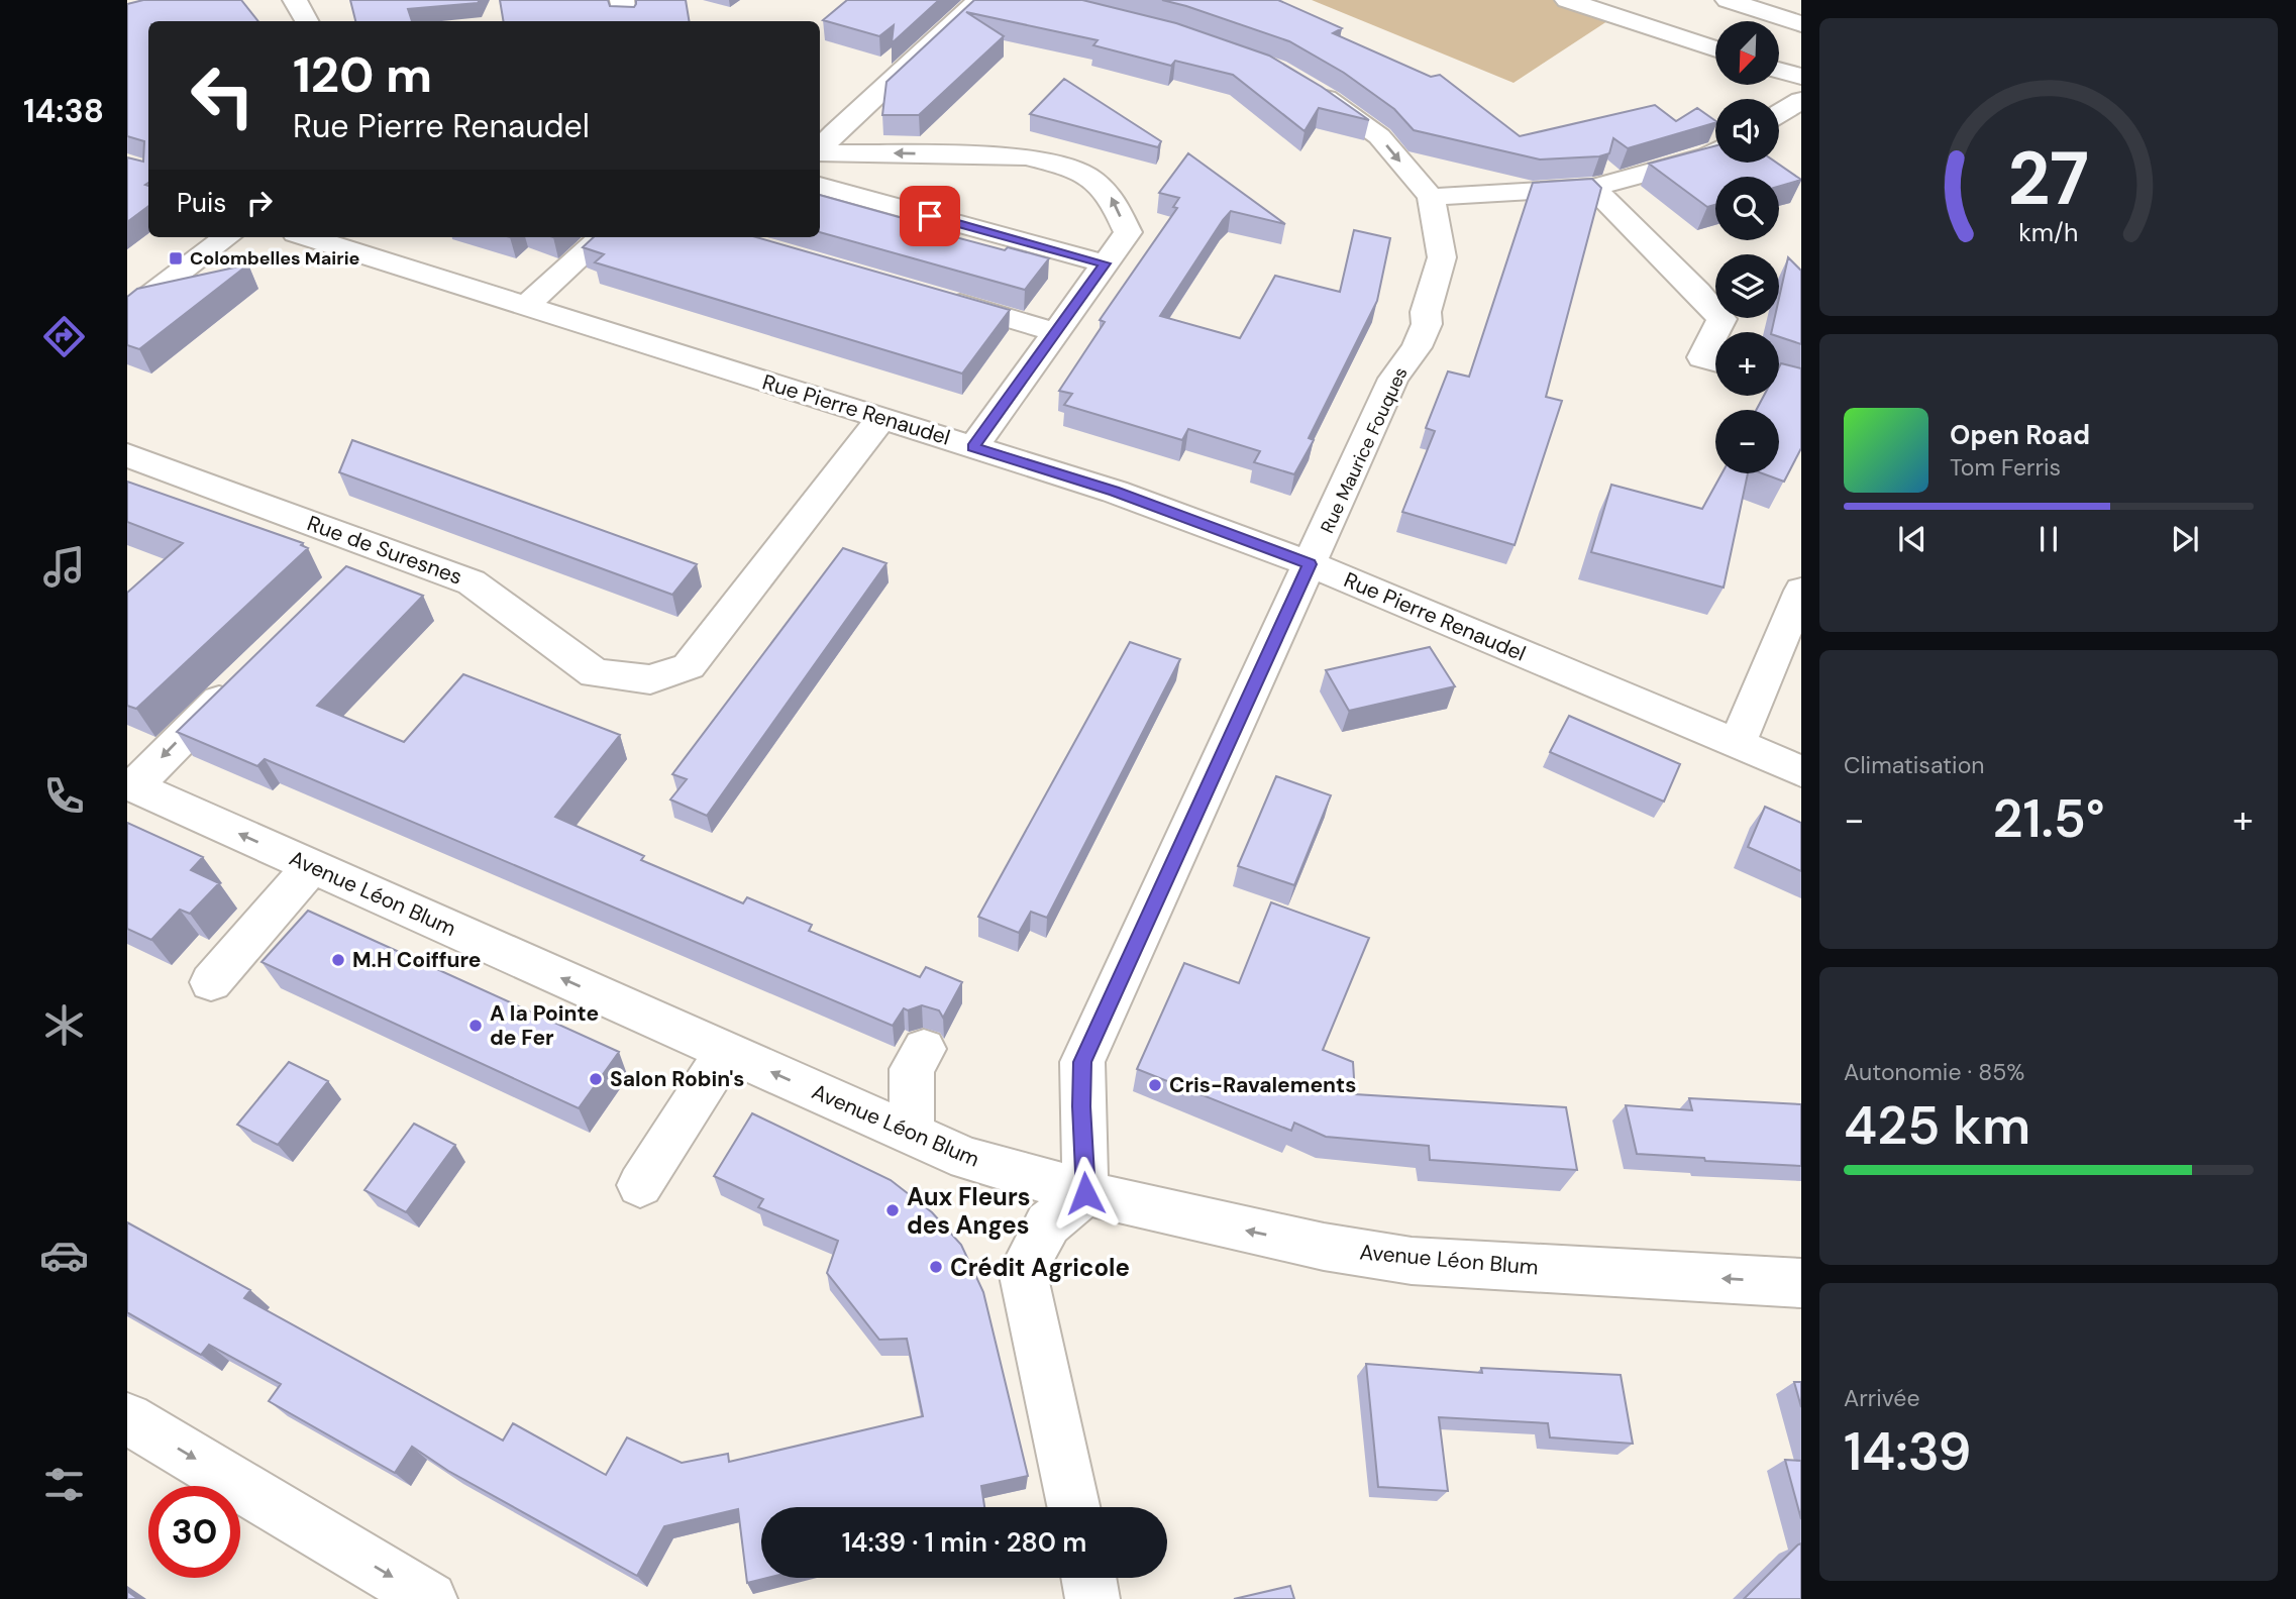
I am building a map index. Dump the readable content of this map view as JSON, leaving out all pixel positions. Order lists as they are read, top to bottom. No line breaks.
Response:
{"streets":{"street":["Rue Pierre Renaudel","Rue Maurice Fouques","Rue de Suresnes","Avenue Léon Blum"]},"crossings":[["Rue Pierre Renaudel","Rue Maurice Fouques"],["Rue Pierre Renaudel","Rue de Suresnes"],["Rue Maurice Fouques","Avenue Léon Blum"]],"one_way":["Avenue Léon Blum"],"places":{"transit":["Colombelles Mairie"],"other":["M.H Coiffure","A la Pointe de Fer","Salon Robin's","Cris-Ravalements","Aux Fleurs des Anges","Crédit Agricole"]},"north":"bottom left","page":{"tabs":"14:38","map_buttons":["+","−"],"turn":["120 m","Rue Pierre Renaudel"],"then":"Puis","song":["Open Road","Tom Ferris"],"tile":["Climatisation",["Autonomie · 85%","425 km"],["Arrivée","14:39"]],"heat":["−","21.5°","+"],"limit":"30","trip":"14:39 · 1 min · 280 m","gauge":["27","km/h"]}}
